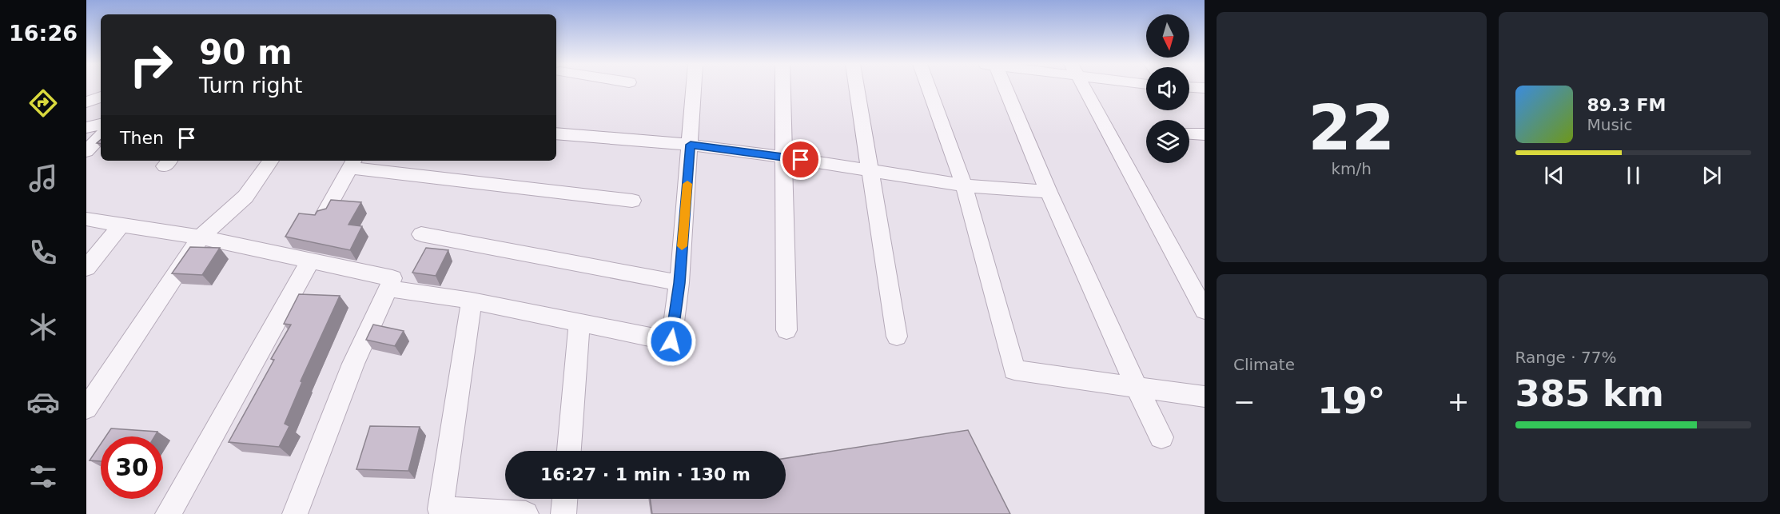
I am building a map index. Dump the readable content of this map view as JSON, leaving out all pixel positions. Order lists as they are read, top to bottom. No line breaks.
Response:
{"north":"bottom","page":{"tabs":"16:26","tile":[["22","km/h"],"Climate",["Range · 77%","385 km"]],"turn":["90 m","Turn right"],"song":["89.3 FM","Music"],"then":"Then","heat":["−","19°","+"],"limit":"30","trip":"16:27 · 1 min · 130 m"}}
